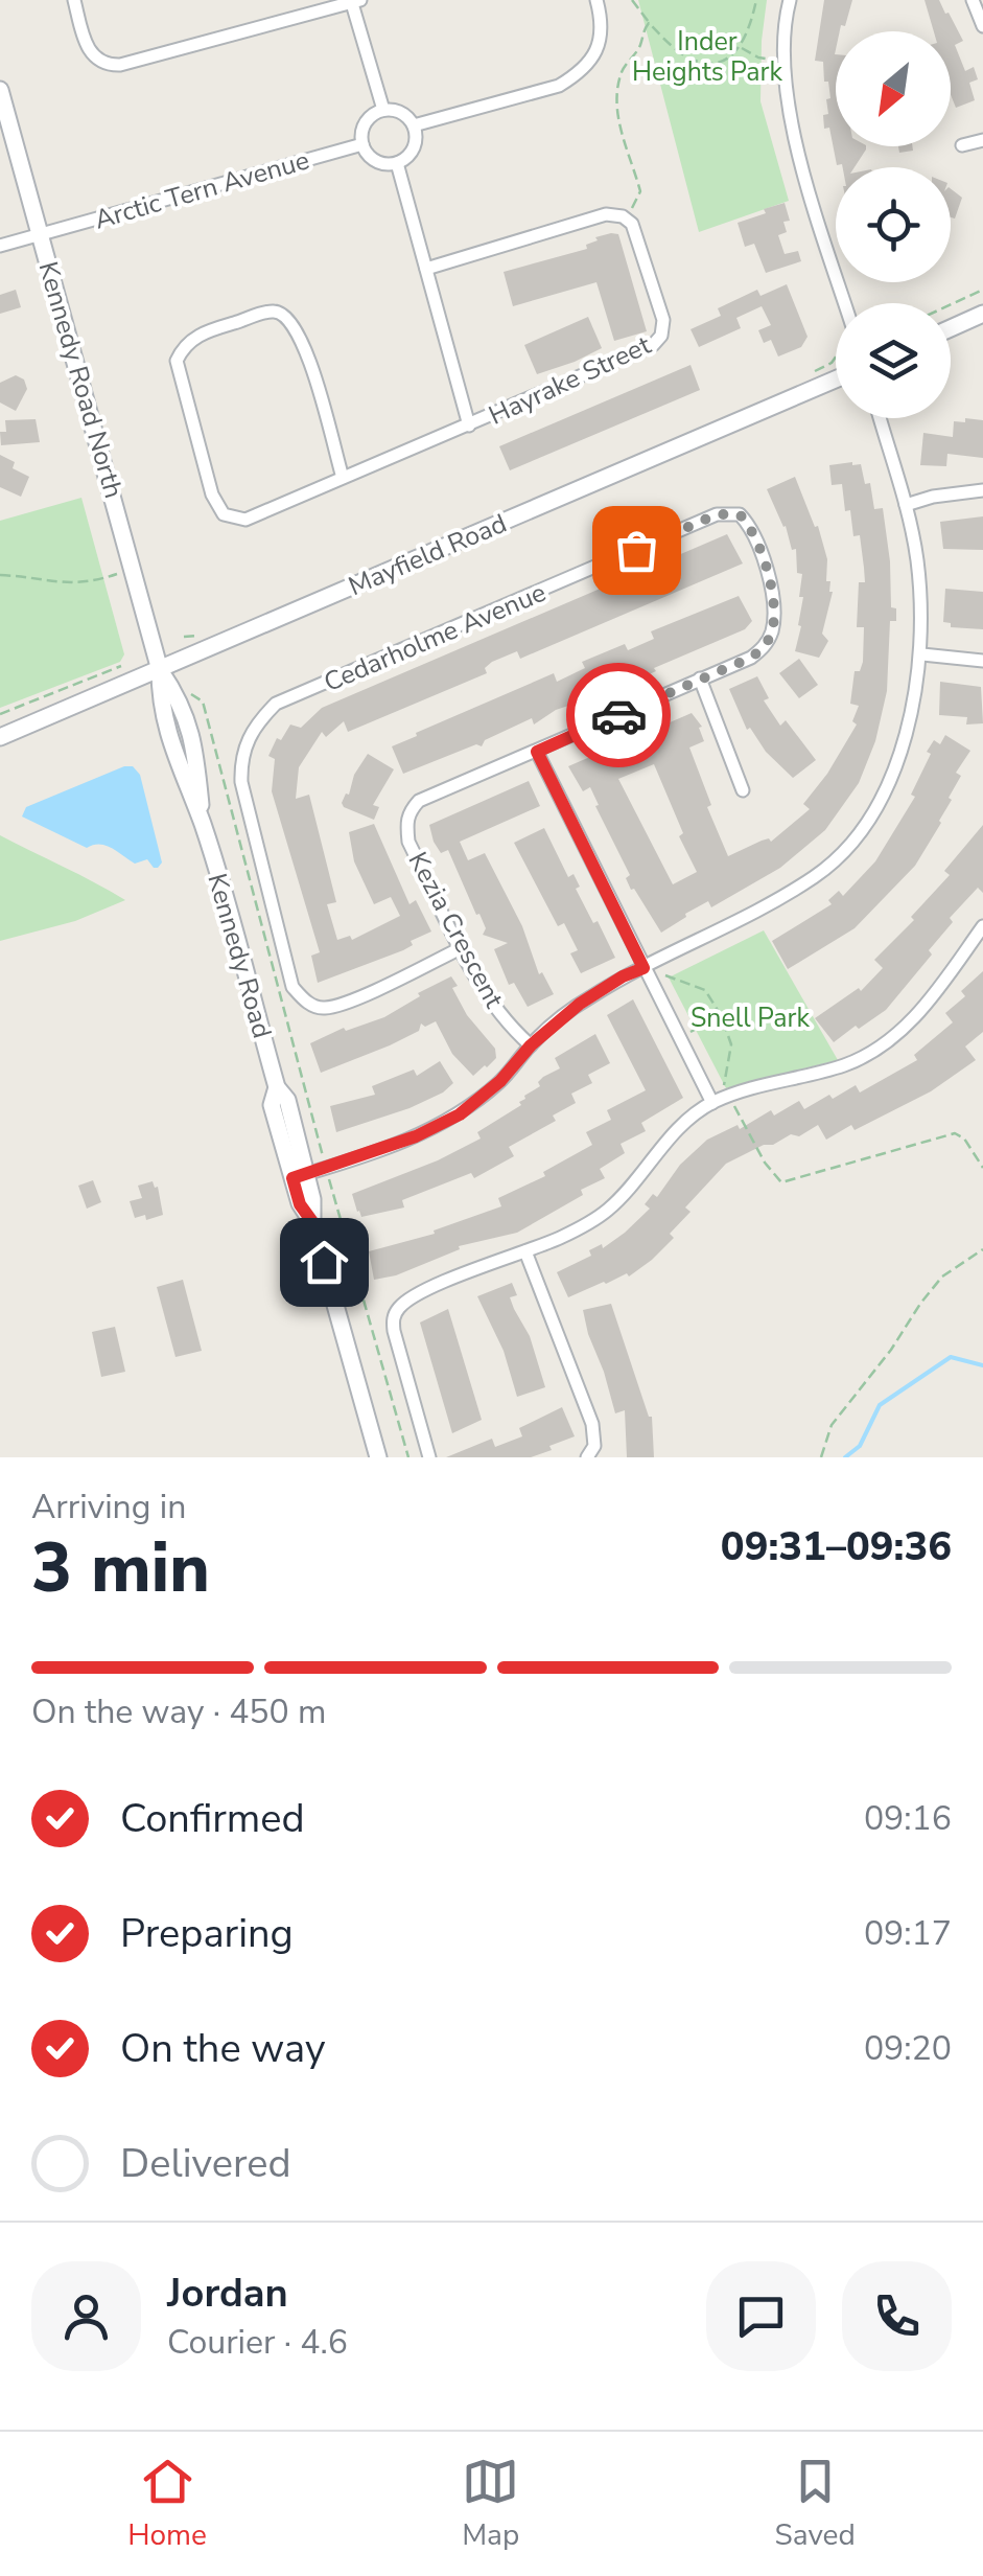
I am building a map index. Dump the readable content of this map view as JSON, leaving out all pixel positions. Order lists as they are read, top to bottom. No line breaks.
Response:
{"streets":{"main road":["Kennedy Road North","Mayfield Road","Kennedy Road"],"street":["Arctic Tern Avenue","Hayrake Street","Cedarholme Avenue","Kezia Crescent"]},"crossings":[["Arctic Tern Avenue","Kennedy Road North"],["Kennedy Road North","Mayfield Road"],["Kennedy Road North","Kennedy Road"],["Mayfield Road","Kennedy Road"],["Cedarholme Avenue","Kezia Crescent"]],"parks":["Inder Heights Park","Snell Park"],"north":"bottom left","page":{"heading":["3 min","Arriving in","09:31–09:36"],"panel":["Jordan","Courier · 4.6"],"bar":"On the way · 450 m","list":[["Confirmed","09:16"],["Preparing","09:17"],["On the way","09:20"],"Delivered"],"tabs":["Home","Map","Saved"]}}
